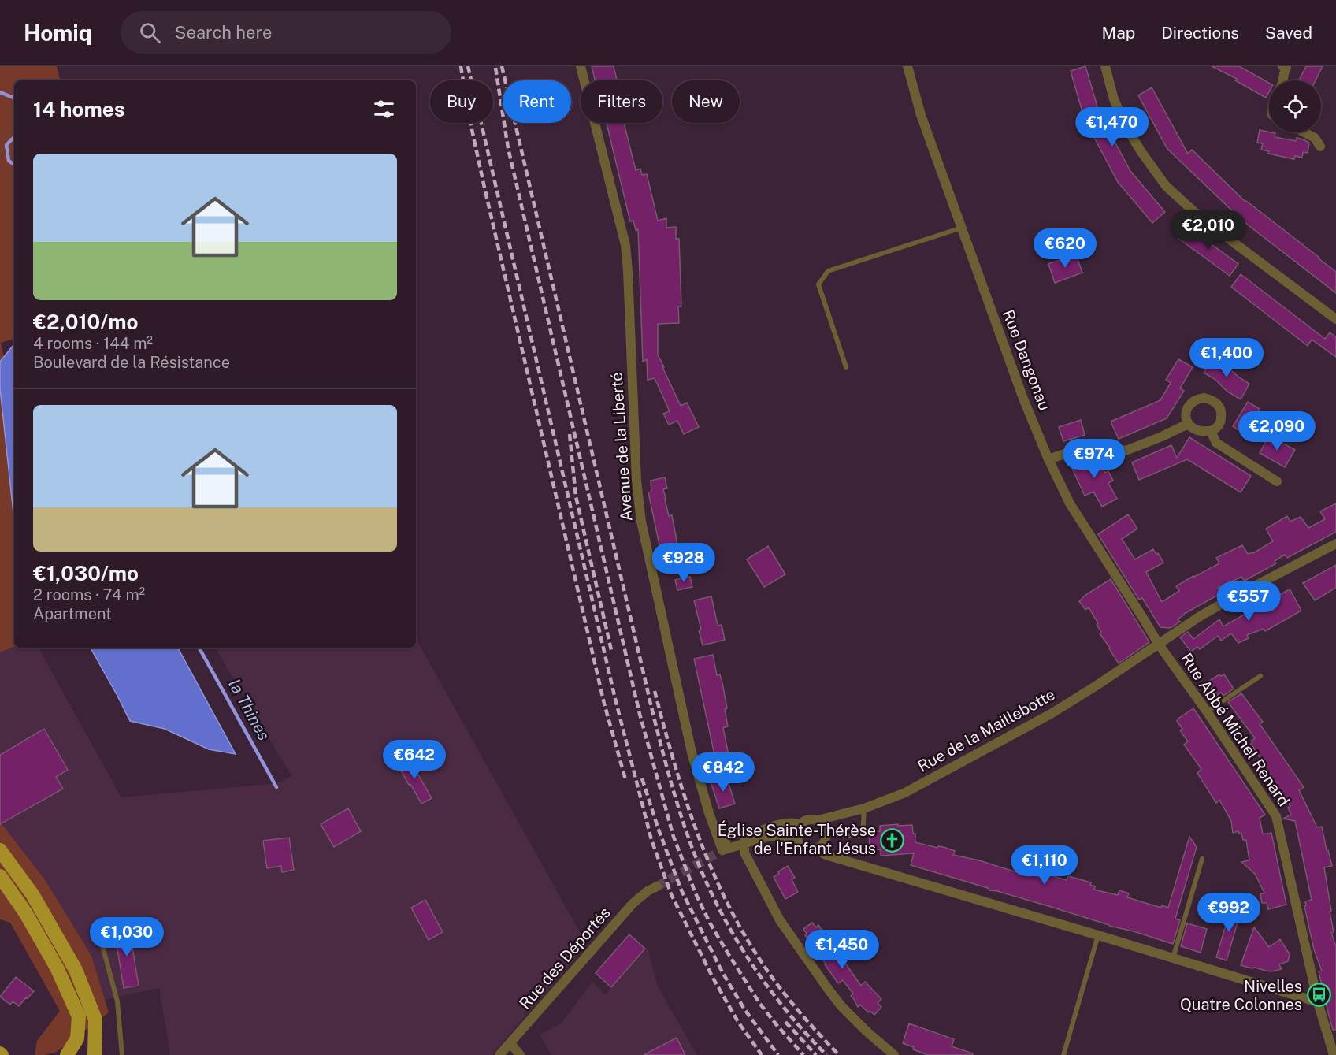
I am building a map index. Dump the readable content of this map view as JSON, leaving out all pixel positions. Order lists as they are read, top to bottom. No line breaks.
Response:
{"streets":{"street":["Rue Dangonau","Avenue de la Liberté","Rue Abbé Michel Renard","Rue de la Maillebotte","Rue des Déportés"]},"crossings":[["Rue Dangonau","Rue Abbé Michel Renard"],["Rue Dangonau","Rue de la Maillebotte"],["Rue Abbé Michel Renard","Rue de la Maillebotte"]],"water":["la Thines"],"places":{"church":["Église Sainte-Thérèse de l'Enfant Jésus"],"bus stop":["Nivelles Quatre Colonnes"]},"page":{"header":"Homiq","search":"Search here","nav":["Map","Directions","Saved"],"chip":["Buy","Rent","Filters","New"],"heading":"14 homes","price":["€1,470","€2,010","€620","€1,400","€2,090","€974","€928","€557","€642","€842","€1,110","€992","€1,030","€1,450"],"list":[{"name":"€2,010/mo","note":"4 rooms · 144 m² · Boulevard de la Résistance"},{"name":"€1,030/mo","note":"2 rooms · 74 m² · Apartment"}]}}
